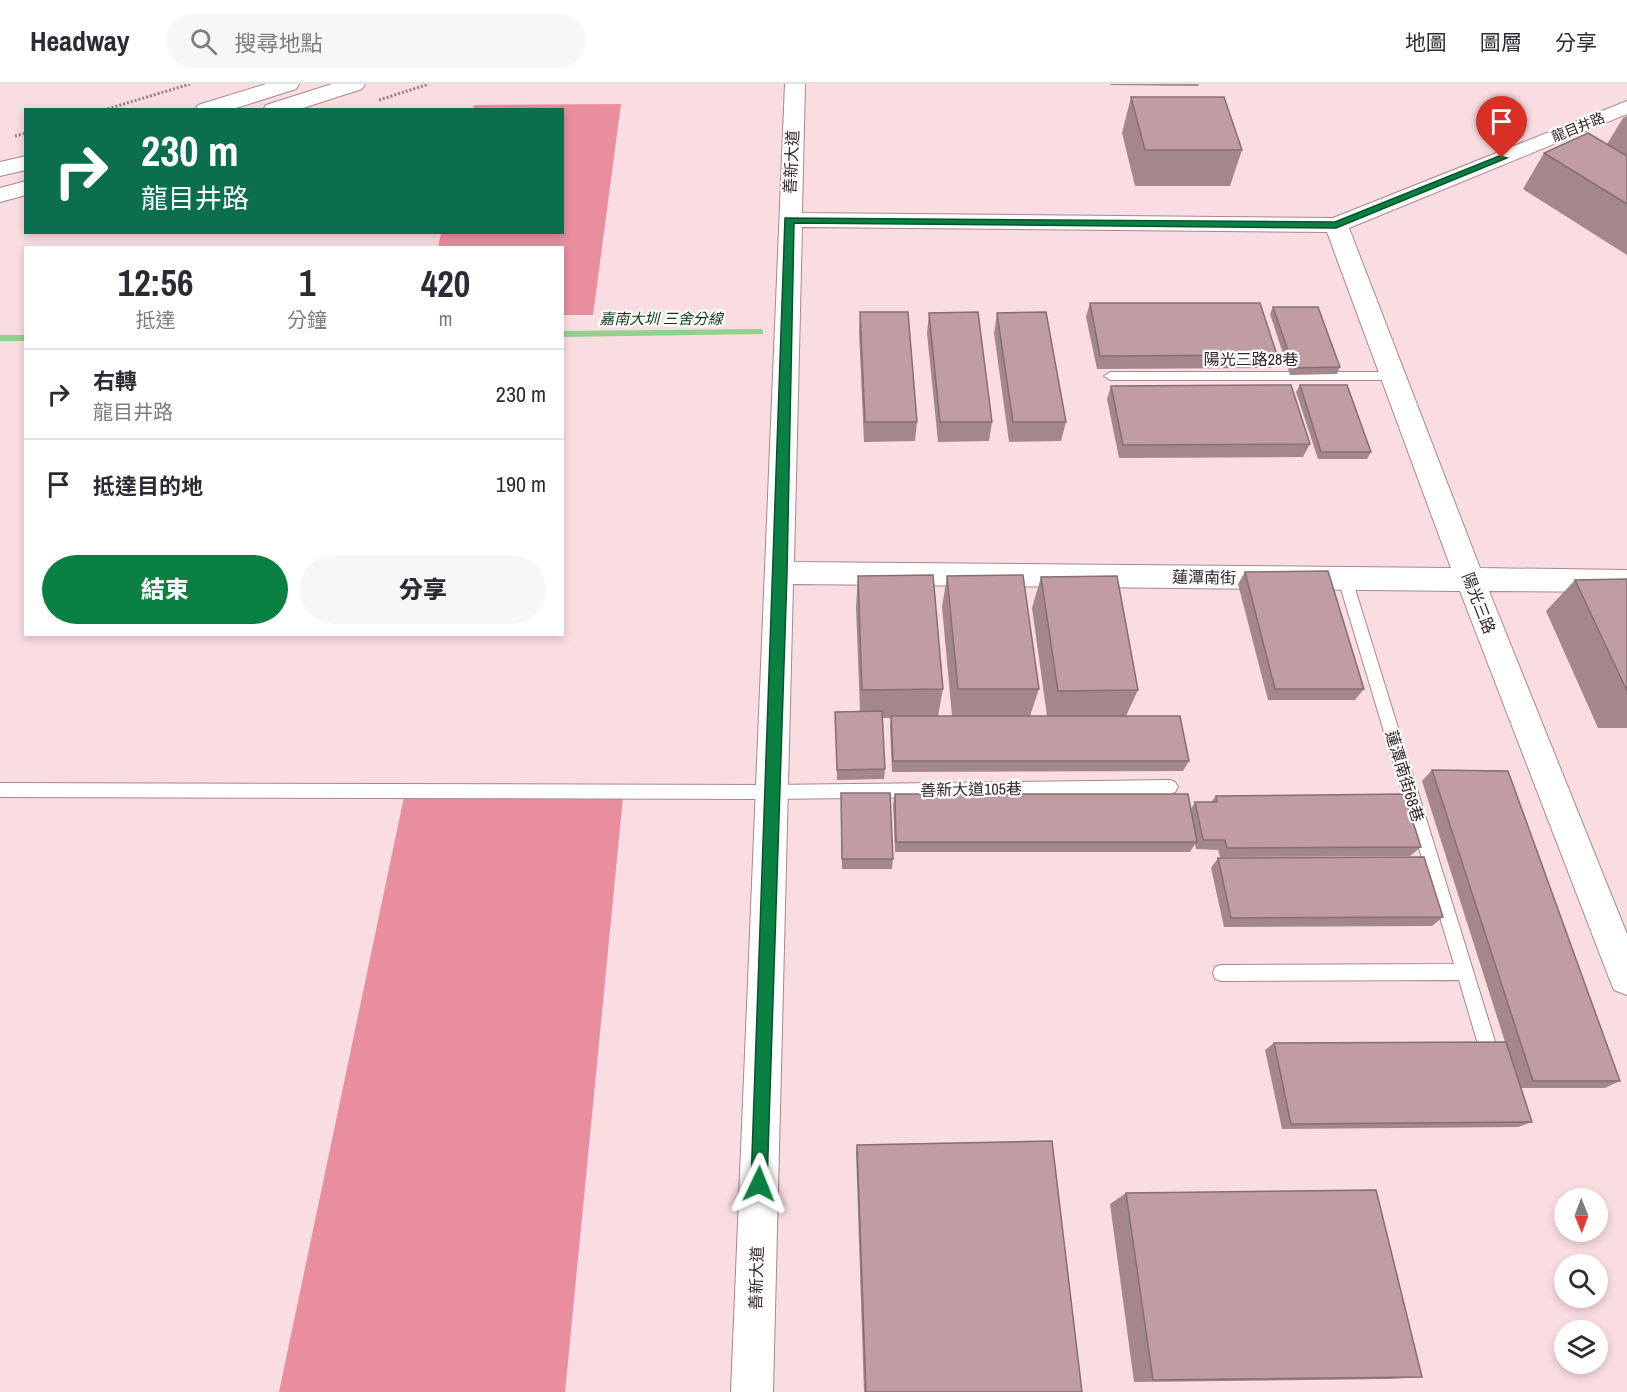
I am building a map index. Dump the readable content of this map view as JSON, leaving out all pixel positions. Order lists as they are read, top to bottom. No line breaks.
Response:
{"streets":{"street":["龍目井路","善新大道","蓮潭南街","陽光三路"],"lane":["陽光三路28巷","蓮潭南街68巷","善新大道105巷"]},"crossings":[["龍目井路","善新大道"],["龍目井路","陽光三路"],["善新大道","蓮潭南街"],["善新大道","善新大道105巷"],["陽光三路28巷","陽光三路"],["蓮潭南街","陽光三路"],["蓮潭南街","蓮潭南街68巷"]],"water":["嘉南大圳 三舍分線"],"north":"bottom","page":{"header":"Headway","search":"搜尋地點","nav":["地圖","圖層","分享"],"turn":["230 m","龍目井路"],"eta":["12:56","抵達","1","分鐘","420","m"],"list":[{"name":"右轉","note":"龍目井路","value":"230 m"},{"name":"抵達目的地","value":"190 m"}],"buttons":["結束","分享"]}}
